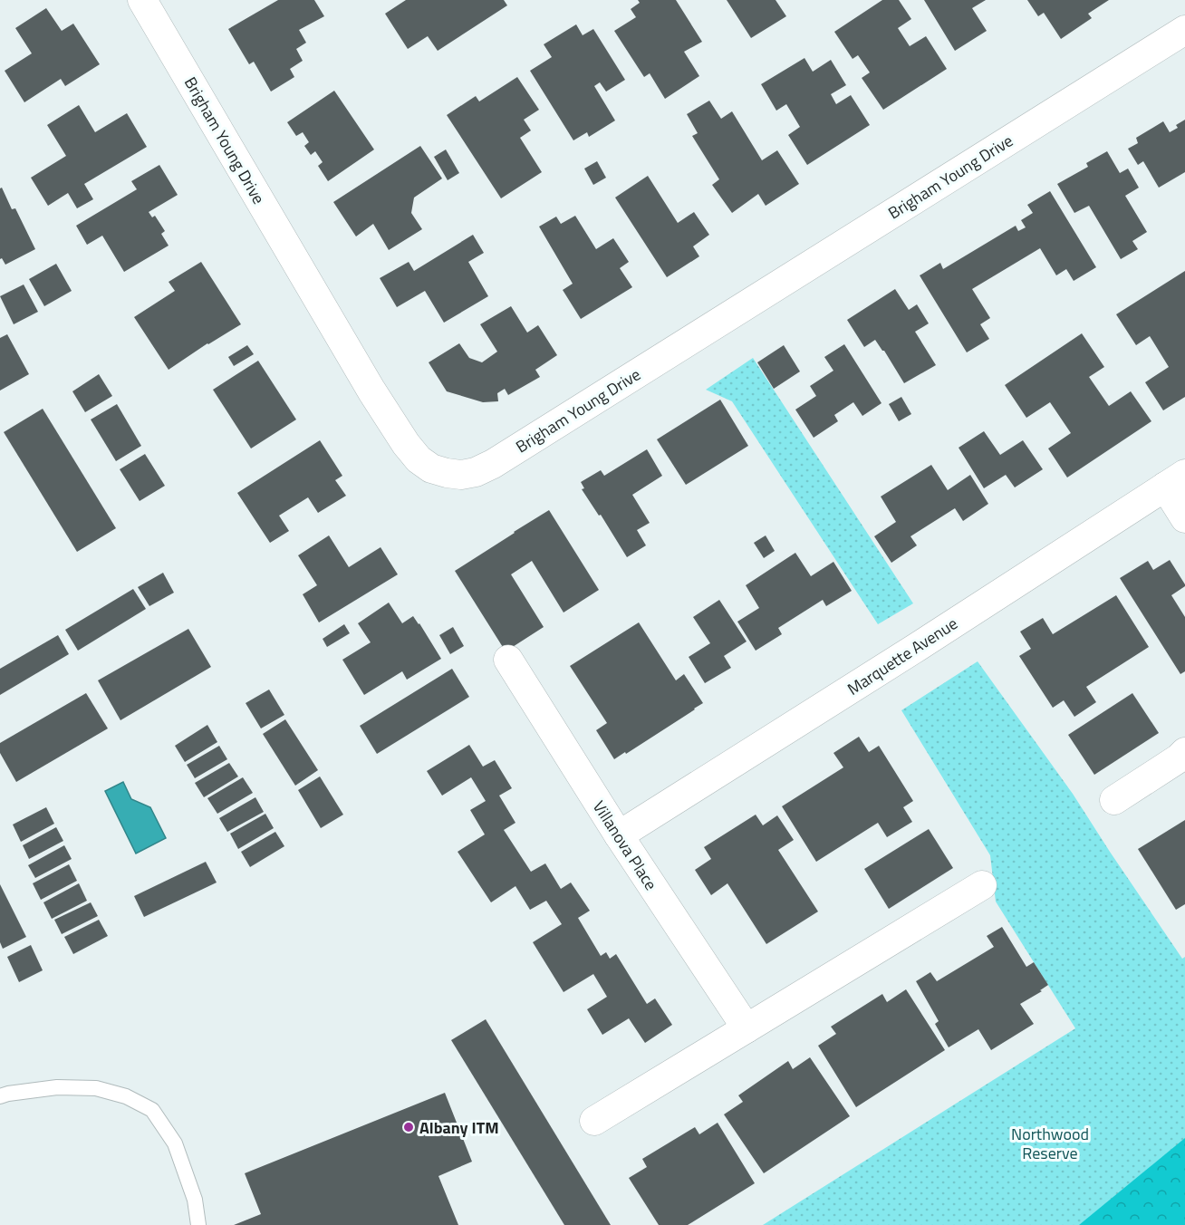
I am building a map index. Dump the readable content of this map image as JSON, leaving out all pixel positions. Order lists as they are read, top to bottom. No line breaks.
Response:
{"streets":{"street":["Brigham Young Drive","Marquette Avenue","Villanova Place"]},"crossings":[["Marquette Avenue","Villanova Place"]],"parks":["Northwood Reserve"],"places":["Albany ITM"]}
